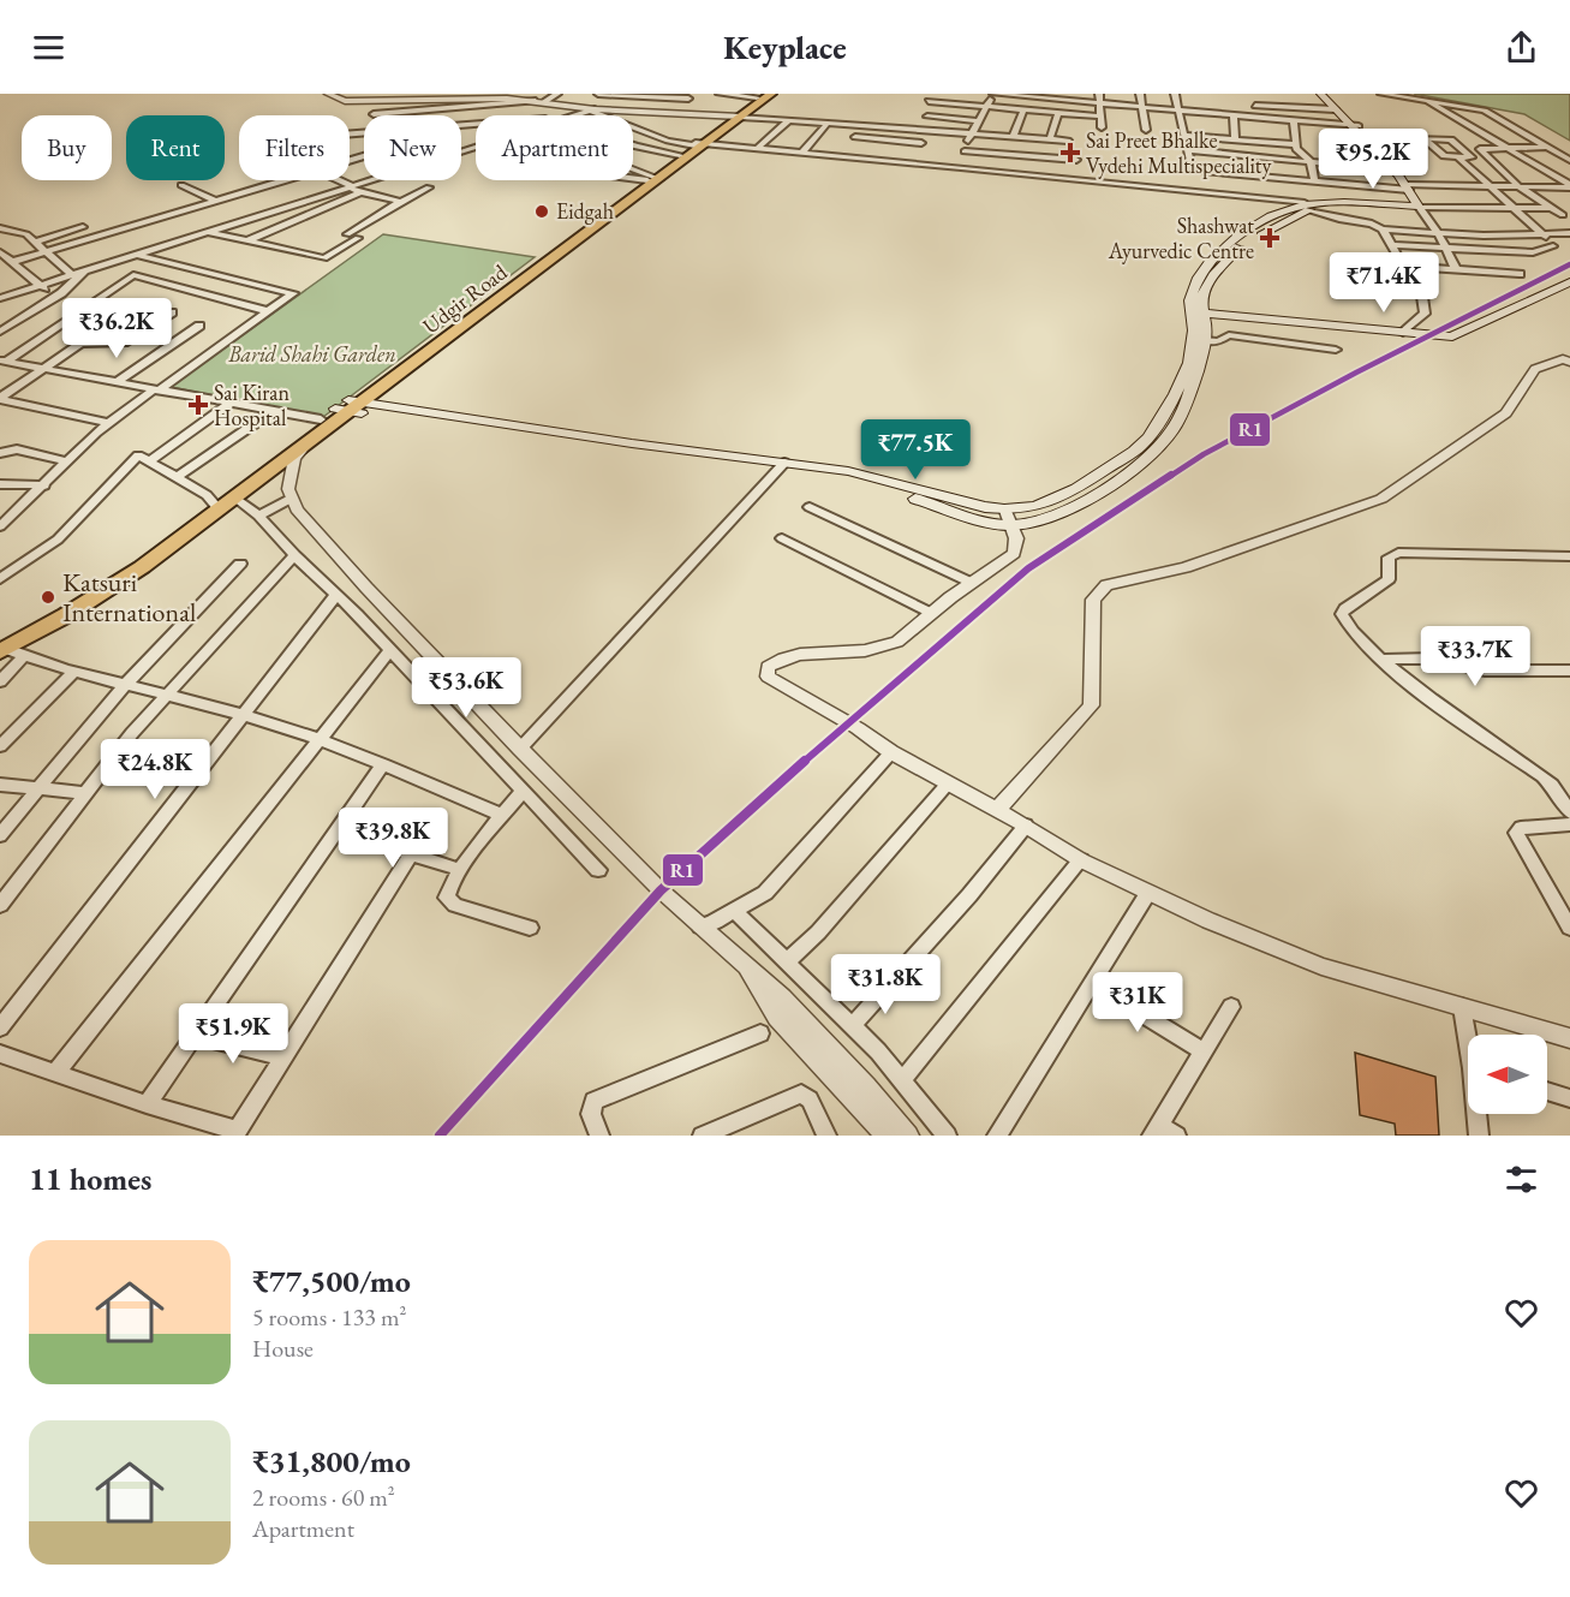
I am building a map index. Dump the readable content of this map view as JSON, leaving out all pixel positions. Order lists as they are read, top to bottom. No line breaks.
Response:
{"streets":{"highway":["Udgir Road"]},"parks":["Barid Shahi Garden"],"places":{"health":["Sai Preet Bhalke Vydehi Multispeciality","Shashwat Ayurvedic Centre","Sai Kiran Hospital"],"other":["Eidgah","Katsuri International"]},"lines":["transit line R1"],"north":"left","page":{"header":"Keyplace","chip":["Buy","Rent","Filters","New","Apartment"],"price":["₹95.2K","₹71.4K","₹36.2K","₹77.5K","₹33.7K","₹53.6K","₹24.8K","₹39.8K","₹31.8K","₹31K","₹51.9K"],"heading":"11 homes","list":[{"name":"₹77,500/mo","note":"5 rooms · 133 m² · House"},{"name":"₹31,800/mo","note":"2 rooms · 60 m² · Apartment"}]}}
